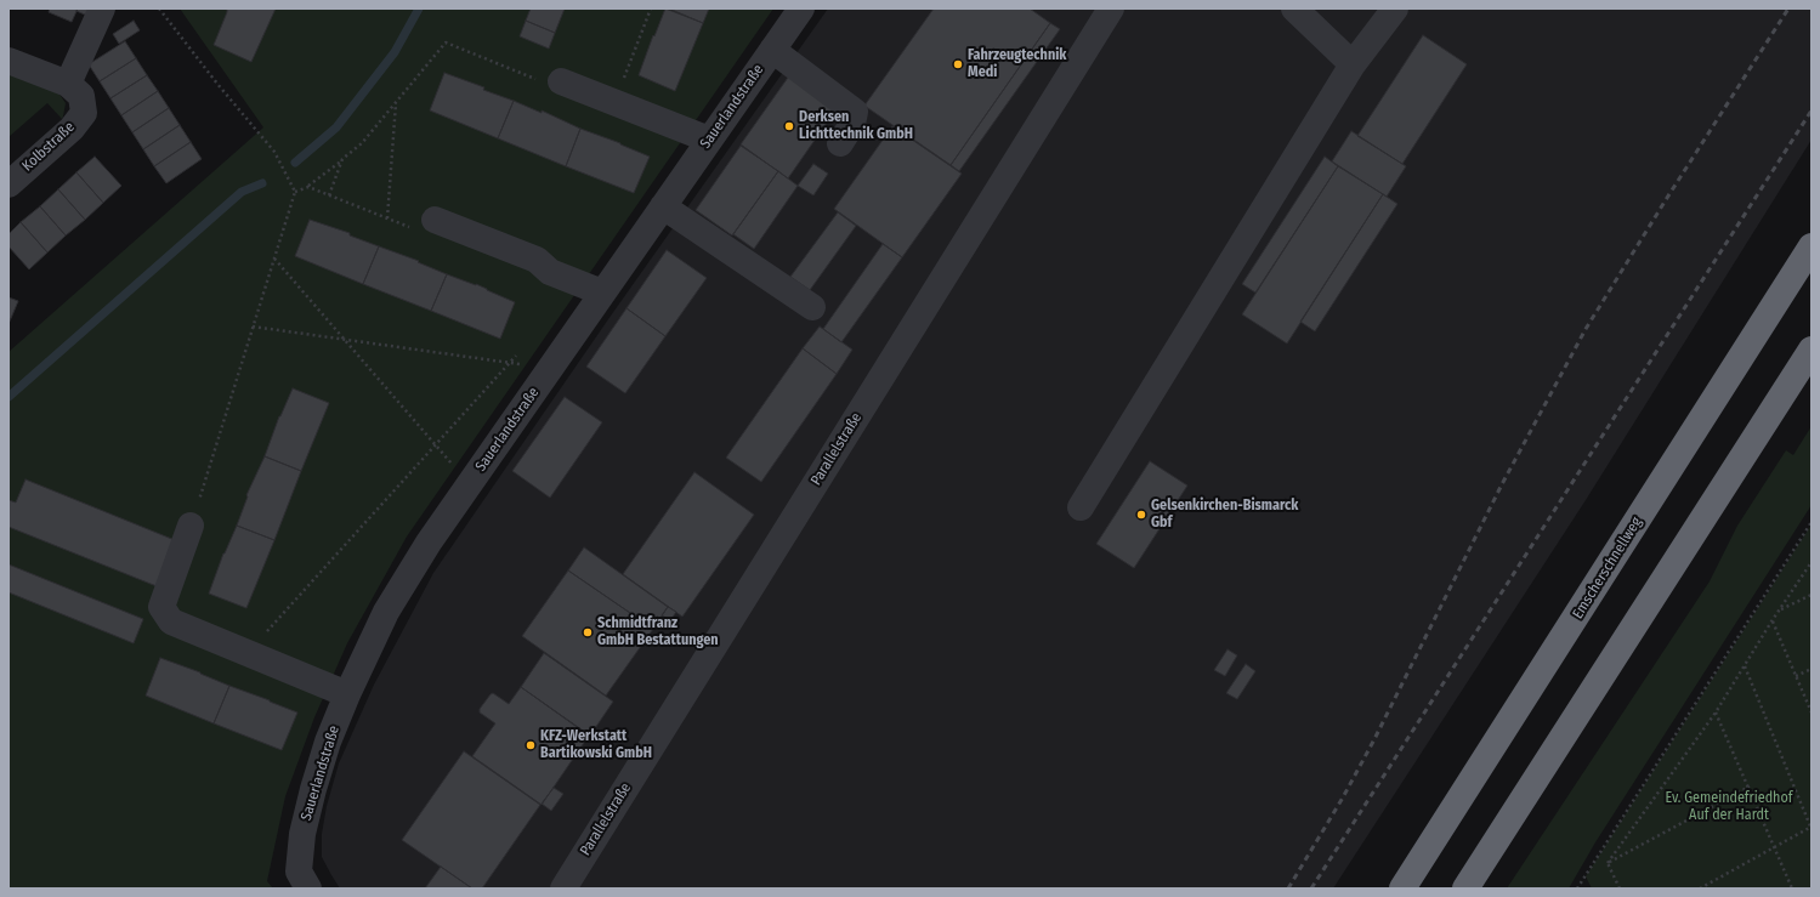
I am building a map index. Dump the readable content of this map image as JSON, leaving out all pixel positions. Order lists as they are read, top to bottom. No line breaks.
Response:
{"streets":{"highway":["Emscherschnellweg"],"street":["Sauerlandstraße","Kolbstraße","Parallelstraße"]},"parks":["Ev. Gemeindefriedhof Auf der Hardt"],"places":["Fahrzeugtechnik Medi","Derksen Lichttechnik GmbH","Gelsenkirchen-Bismarck Gbf","Schmidtfranz GmbH Bestattungen","KFZ-Werkstatt Bartikowski GmbH"]}
